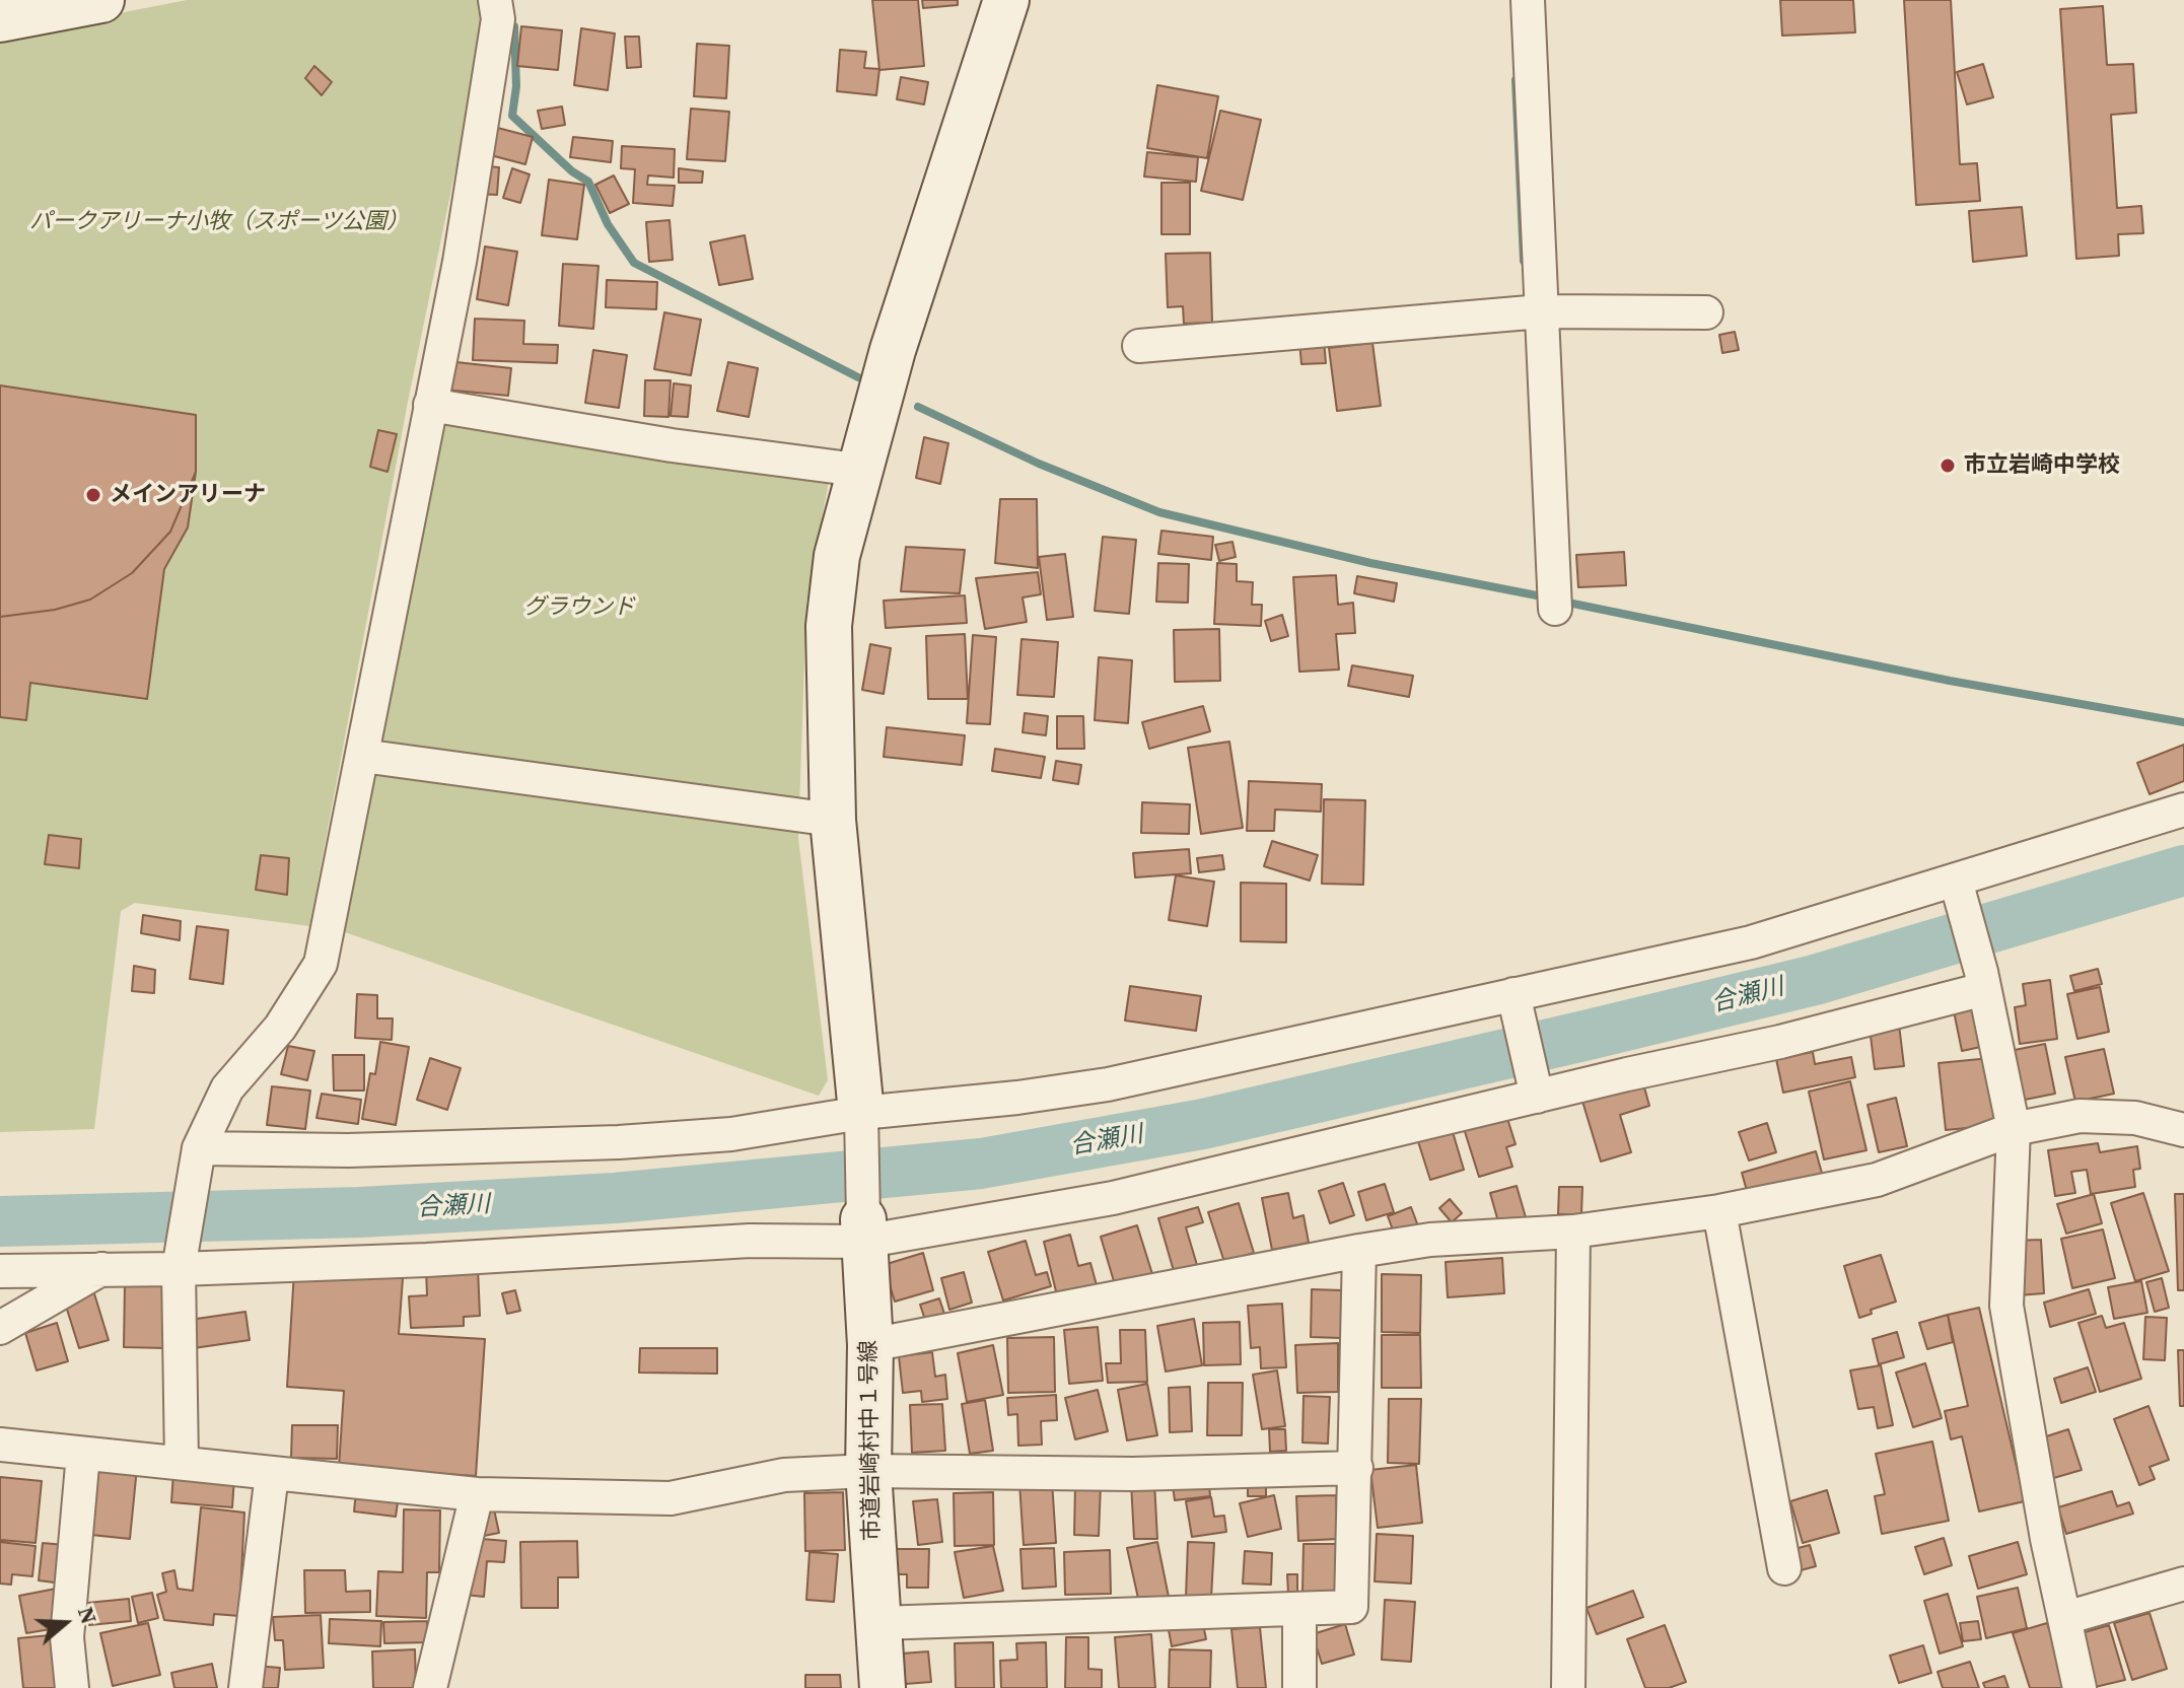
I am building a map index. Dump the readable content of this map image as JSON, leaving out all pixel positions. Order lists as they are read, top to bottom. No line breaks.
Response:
{"streets":{"street":["市道岩崎村中１号線"]},"water":["合瀬川"],"parks":["パークアリーナ小牧（スポーツ公園）","グラウンド"],"places":["市立岩崎中学校","メインアリーナ"],"north":"right"}
